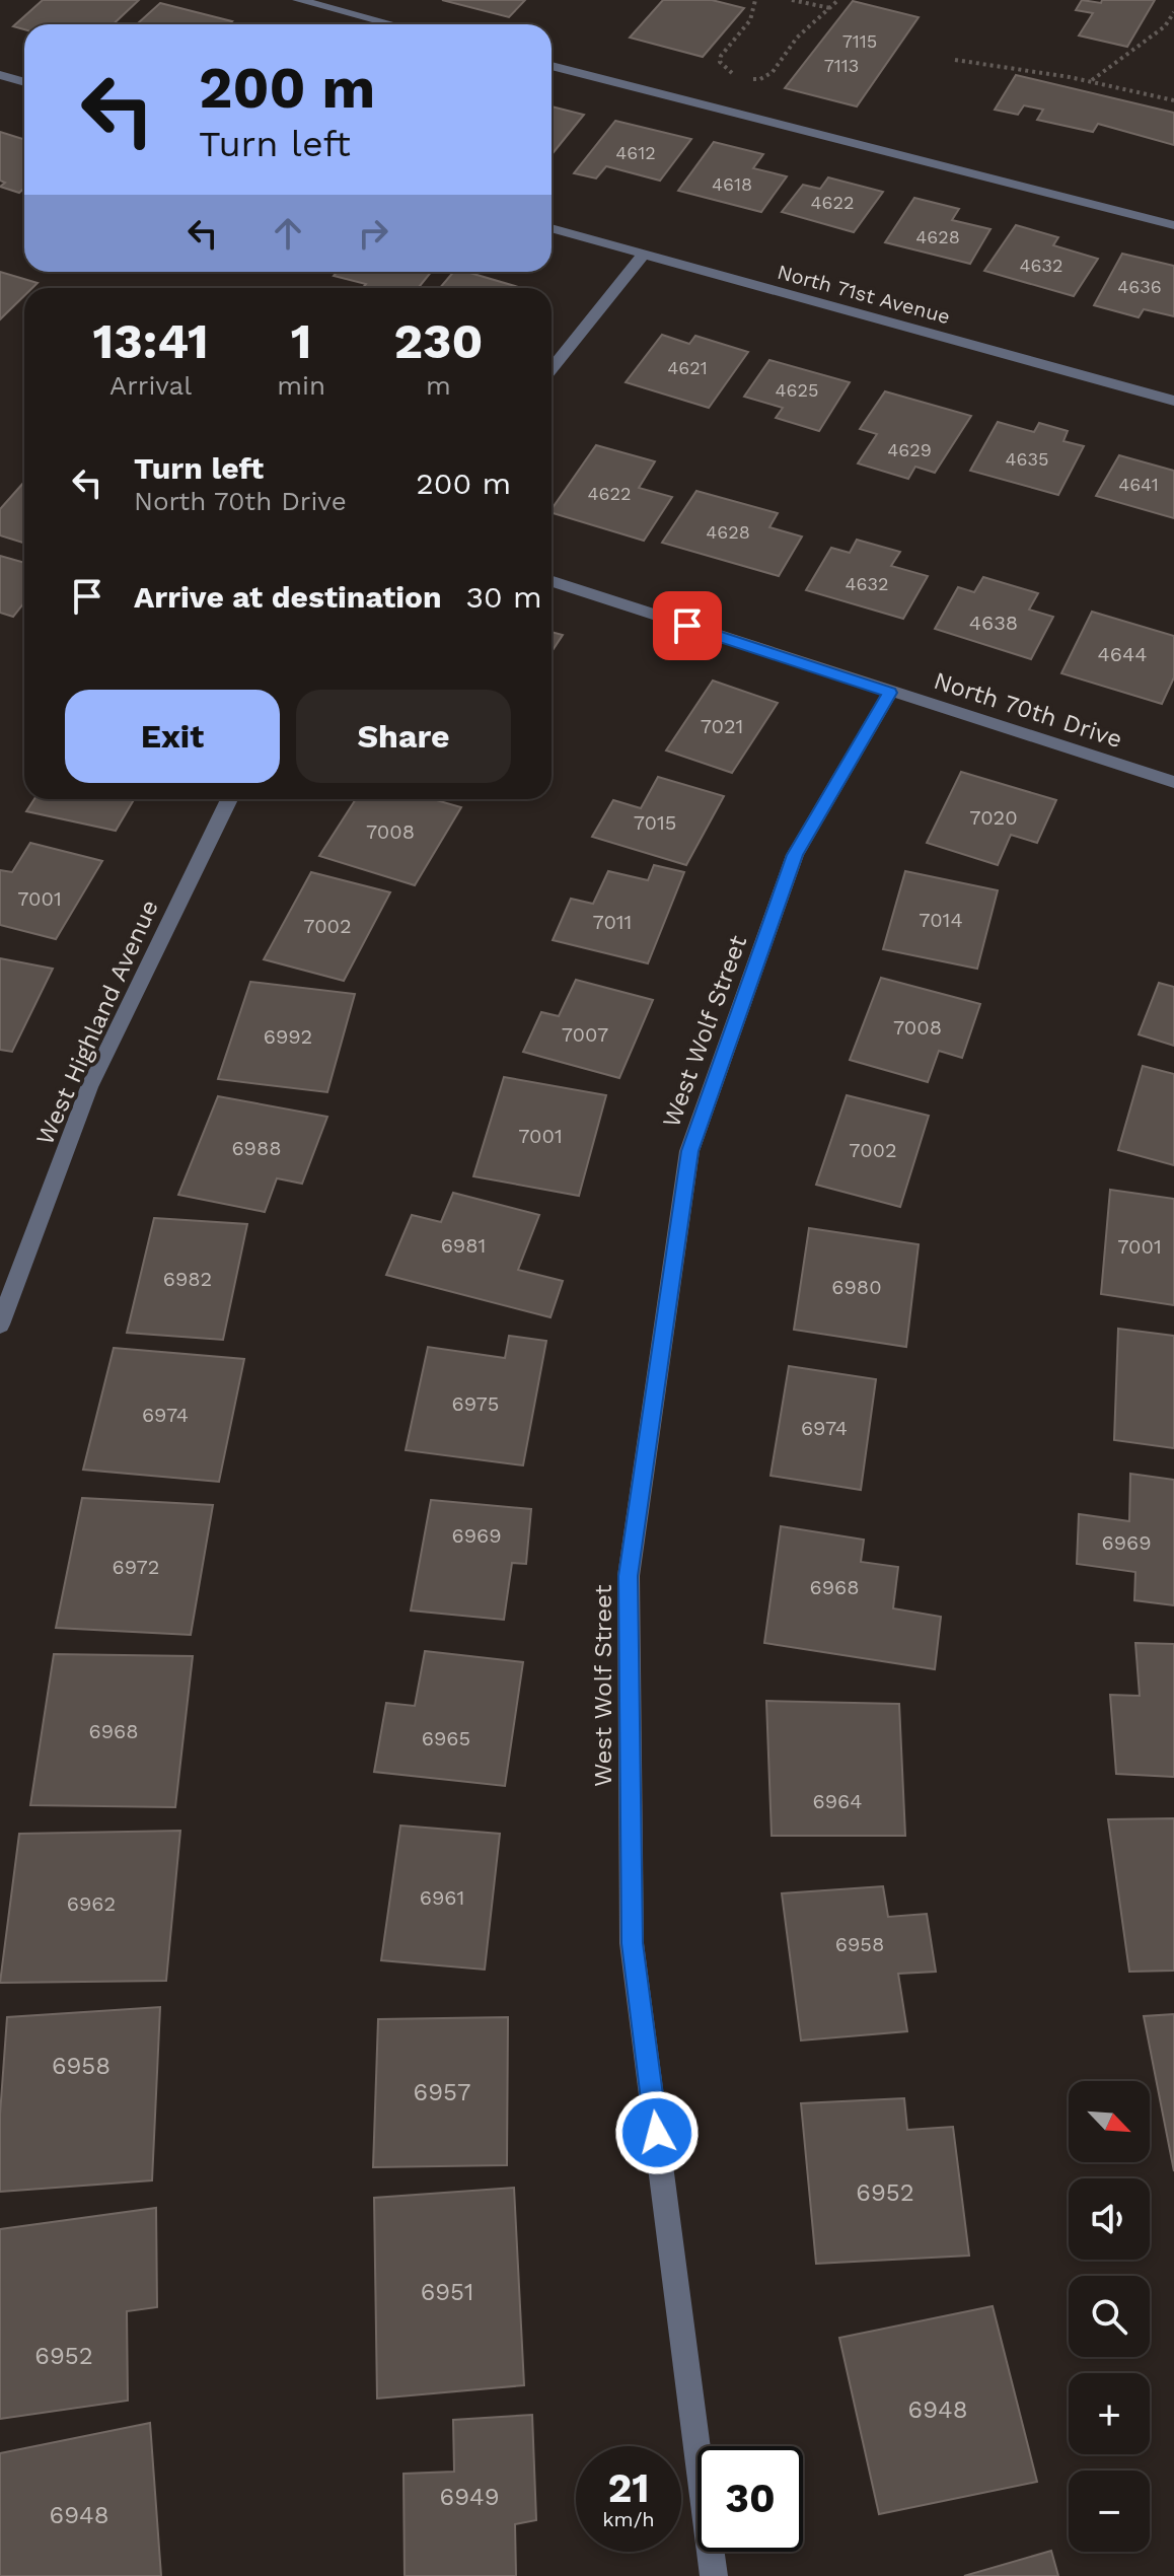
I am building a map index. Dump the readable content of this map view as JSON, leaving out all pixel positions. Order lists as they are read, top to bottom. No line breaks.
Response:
{"streets":{"street":["North 71st Avenue","North 70th Drive","West Highland Avenue","West Wolf Street"]},"crossings":[["North 70th Drive","West Wolf Street"]],"house_numbers":["7115","7113","4612","4618","4622","4628","4632","4636","4621","4625","4629","4635","4641","4622","4628","4632","4638","4644","7021","7020","7015","7008","7001","7014","7011","7002","7008","7007","6992","7001","6988","7002","6981","7001","6982","6980","6975","6974","6974","6969","6969","6972","6968","6968","6965","6964","6961","6962","6958","6958","6957","6952","6951","6952","6948","6949","6948"],"north":"bottom right","page":{"turn":["200 m","Turn left"],"eta":["13:41","Arrival","1","min","230","m"],"list":[{"name":"Turn left","note":"North 70th Drive","value":"200 m"},{"name":"Arrive at destination","value":"30 m"}],"buttons":["Exit","Share"],"map_buttons":["+","−"],"speed":"21 km/h","limit":"30"}}
